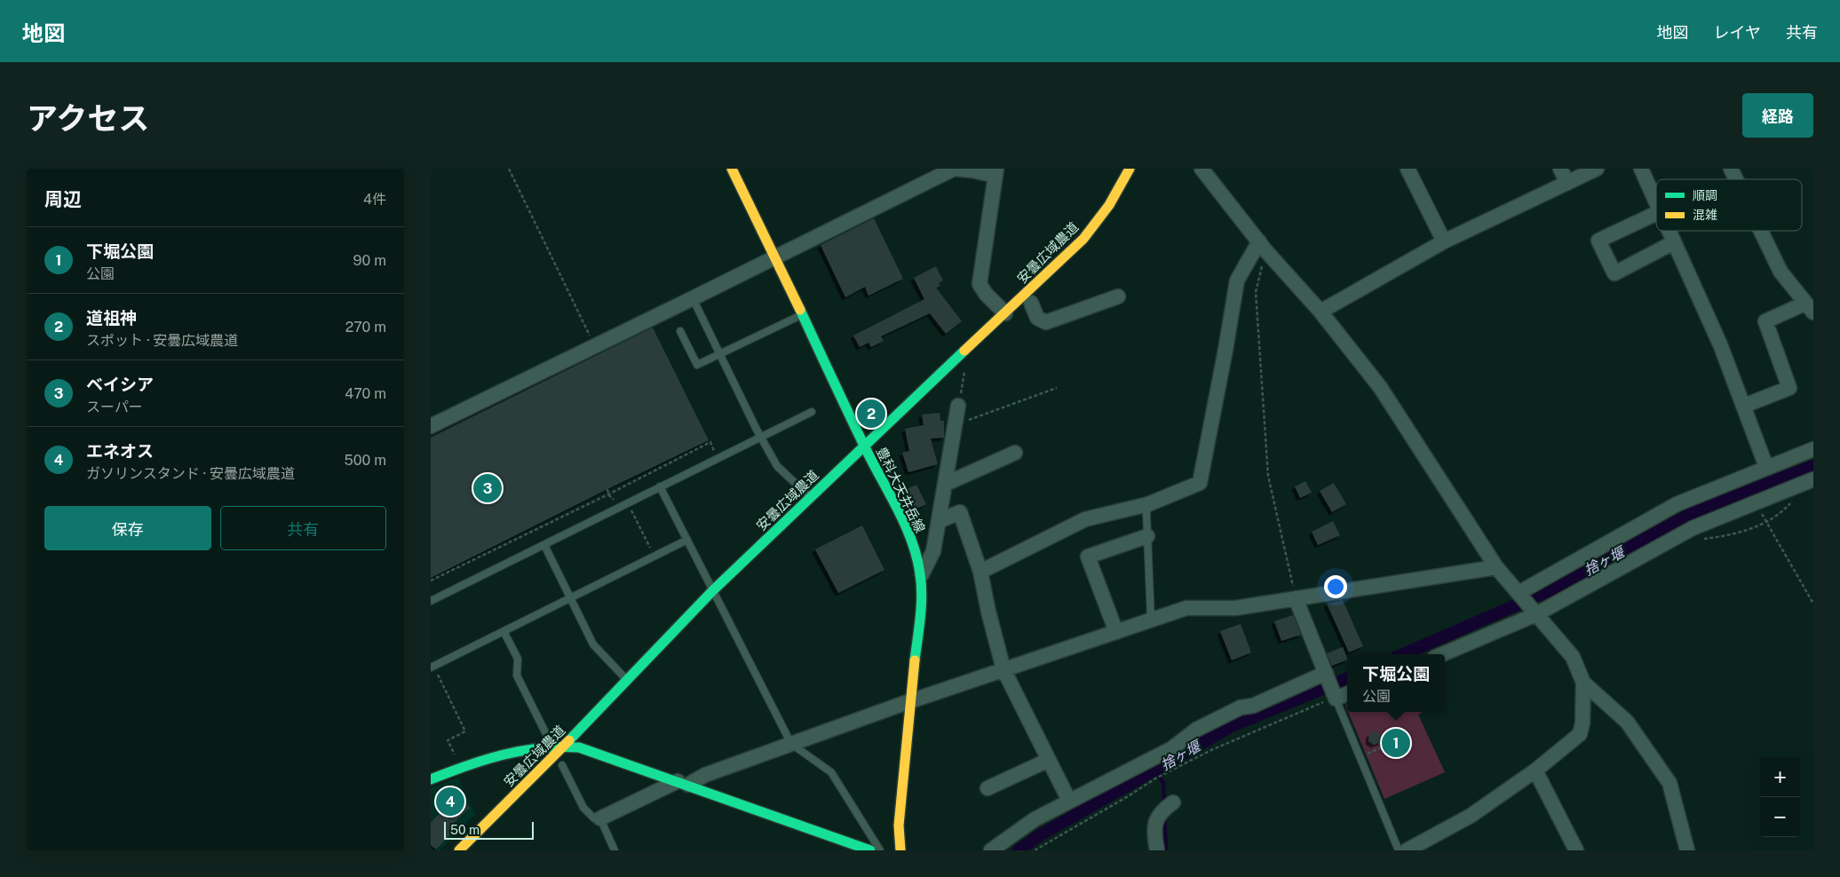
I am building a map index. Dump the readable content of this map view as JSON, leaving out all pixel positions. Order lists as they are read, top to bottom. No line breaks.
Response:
{"streets":{"street":["安曇広域農道","豊科大天井岳線"]},"crossings":[["安曇広域農道","豊科大天井岳線"]],"water":["捨ヶ堰"],"legend":["順調","混雑"],"scale_bar":"50 m","page":{"header":"地図","nav":["地図","レイヤ","共有"],"title":"アクセス","buttons":["経路",["保存","共有"]],"heading":["周辺","4件"],"list":[{"mark":"1","name":"下堀公園","note":"公園","value":"90 m"},{"mark":"2","name":"道祖神","note":"スポット · 安曇広域農道","value":"270 m"},{"mark":"3","name":"ベイシア","note":"スーパー","value":"470 m"},{"mark":"4","name":"エネオス","note":"ガソリンスタンド · 安曇広域農道","value":"500 m"}],"pins":["2","3","1","4"],"popup":["下堀公園","公園"],"map_buttons":["+","−"],"scale":"50 m"}}
